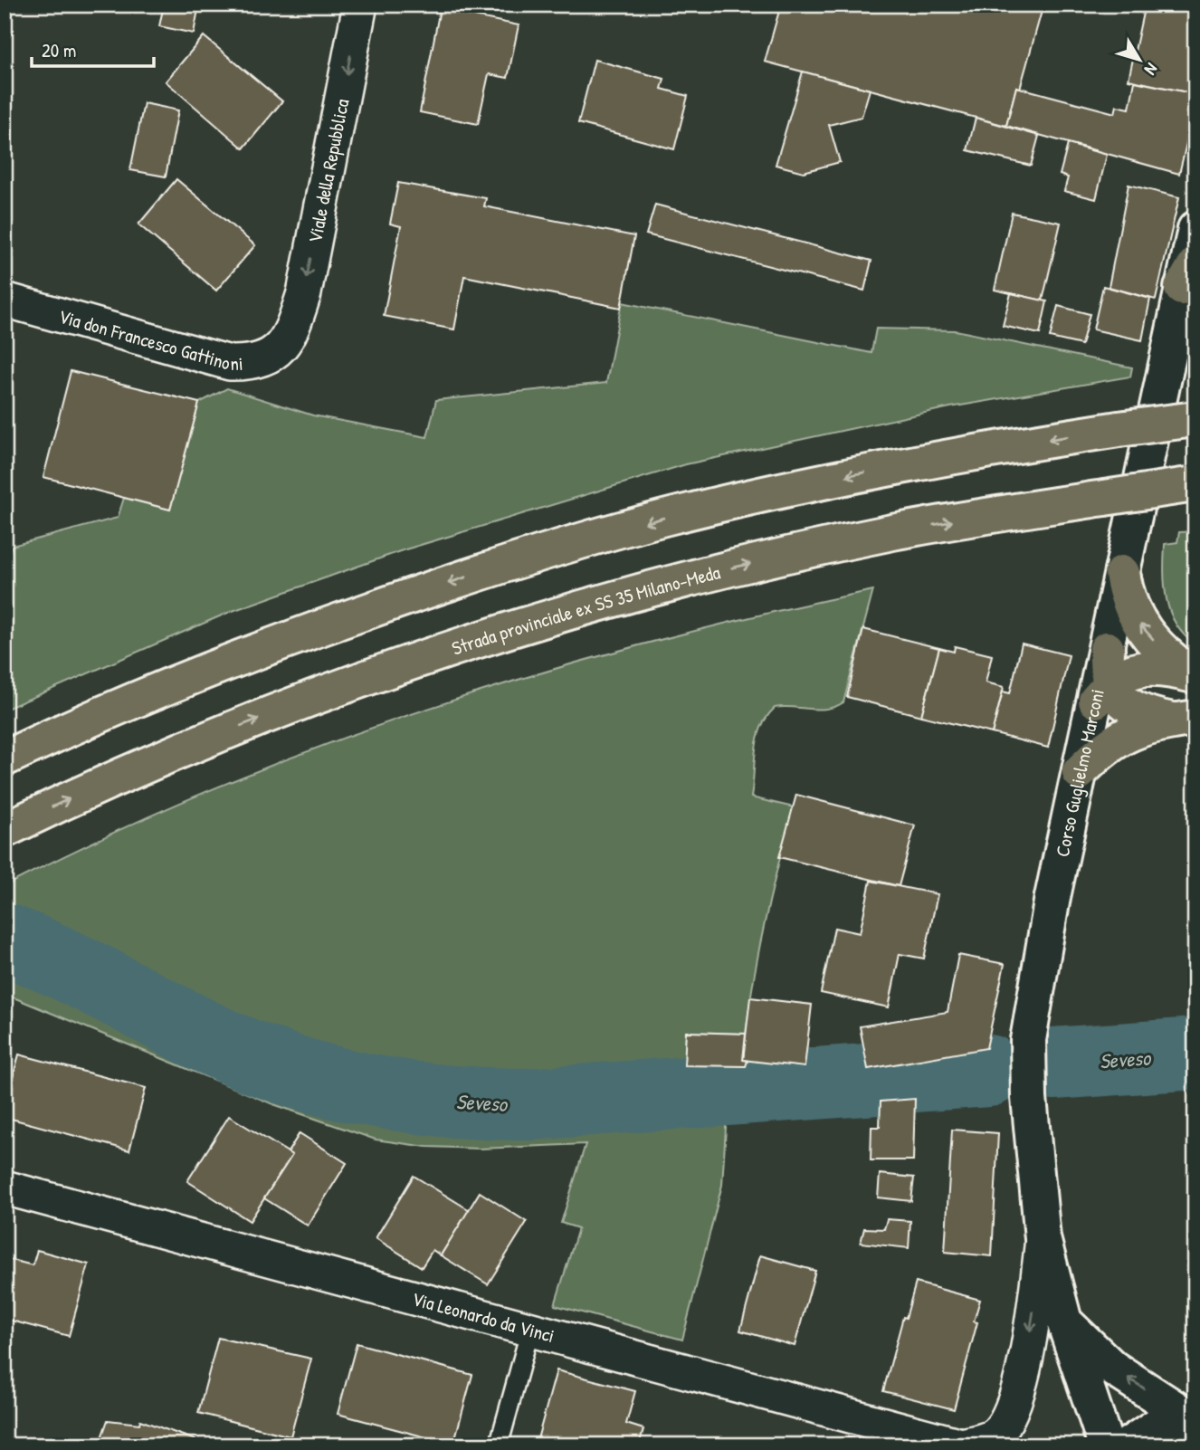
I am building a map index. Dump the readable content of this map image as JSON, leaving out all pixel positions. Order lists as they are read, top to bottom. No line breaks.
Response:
{"streets":{"highway":["Strada provinciale ex SS 35 Milano-Meda"],"street":["Viale della Repubblica","Via don Francesco Gattinoni","Corso Guglielmo Marconi","Via Leonardo da Vinci"]},"crossings":[["Viale della Repubblica","Via don Francesco Gattinoni"]],"one_way":["Viale della Repubblica"],"water":["Seveso"],"scale_bar":"20 m","north":"bottom right"}
